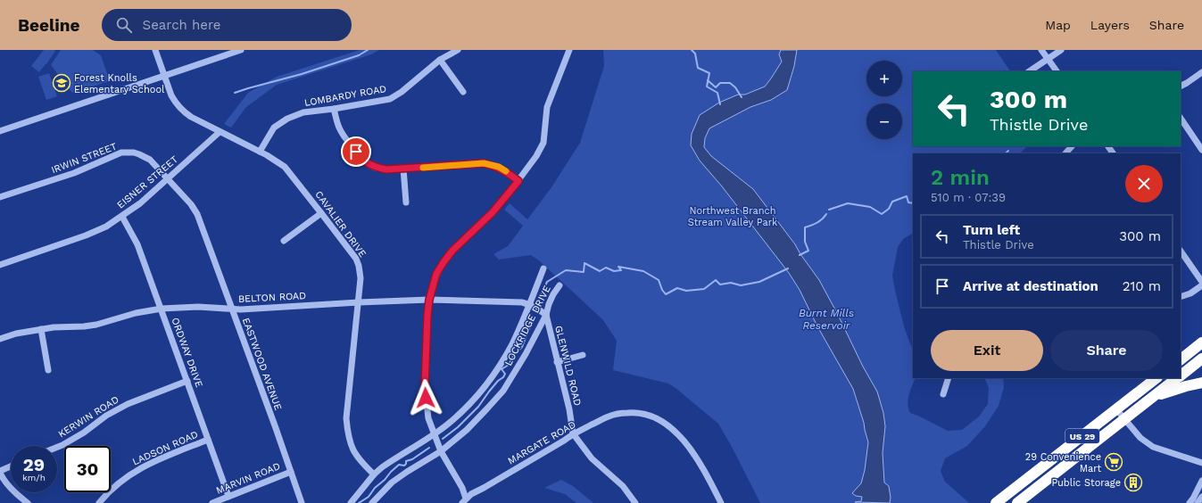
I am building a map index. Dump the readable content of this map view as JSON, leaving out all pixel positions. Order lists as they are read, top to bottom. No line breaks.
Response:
{"streets":{"highway":["US 29"],"street":["LOMBARDY ROAD","IRWIN STREET","EISNER STREET","CAVALIER DRIVE","BELTON ROAD","LOCKRIDGE DRIVE","ORDWAY DRIVE","EASTWOOD AVENUE","GLENWILD ROAD","KERWIN ROAD","MARGATE ROAD","LADSON ROAD","MARVIN ROAD"]},"crossings":[["LOMBARDY ROAD","CAVALIER DRIVE"],["IRWIN STREET","EISNER STREET"],["IRWIN STREET","EASTWOOD AVENUE"],["EISNER STREET","CAVALIER DRIVE"],["EISNER STREET","ORDWAY DRIVE"],["EISNER STREET","EASTWOOD AVENUE"],["CAVALIER DRIVE","BELTON ROAD"],["CAVALIER DRIVE","LOCKRIDGE DRIVE"],["BELTON ROAD","LOCKRIDGE DRIVE"],["BELTON ROAD","ORDWAY DRIVE"],["BELTON ROAD","EASTWOOD AVENUE"],["BELTON ROAD","GLENWILD ROAD"],["LOCKRIDGE DRIVE","GLENWILD ROAD"],["ORDWAY DRIVE","KERWIN ROAD"],["ORDWAY DRIVE","LADSON ROAD"],["ORDWAY DRIVE","MARVIN ROAD"],["EASTWOOD AVENUE","MARVIN ROAD"],["GLENWILD ROAD","MARGATE ROAD"]],"water":["Burnt Mills Reservoir"],"parks":["Northwest Branch Stream Valley Park"],"places":{"school or university":["Forest Knolls Elementary School"],"supermarket":["29 Convenience Mart"],"building":["Public Storage"]},"page":{"header":"Beeline","search":"Search here","nav":["Map","Layers","Share"],"map_buttons":["+","−"],"turn":["300 m","Thistle Drive"],"heading":["2 min","510 m · 07:39"],"list":[{"name":"Turn left","note":"Thistle Drive","value":"300 m"},{"name":"Arrive at destination","value":"210 m"}],"buttons":["Exit","Share"],"speed":"29 km/h","limit":"30"}}
